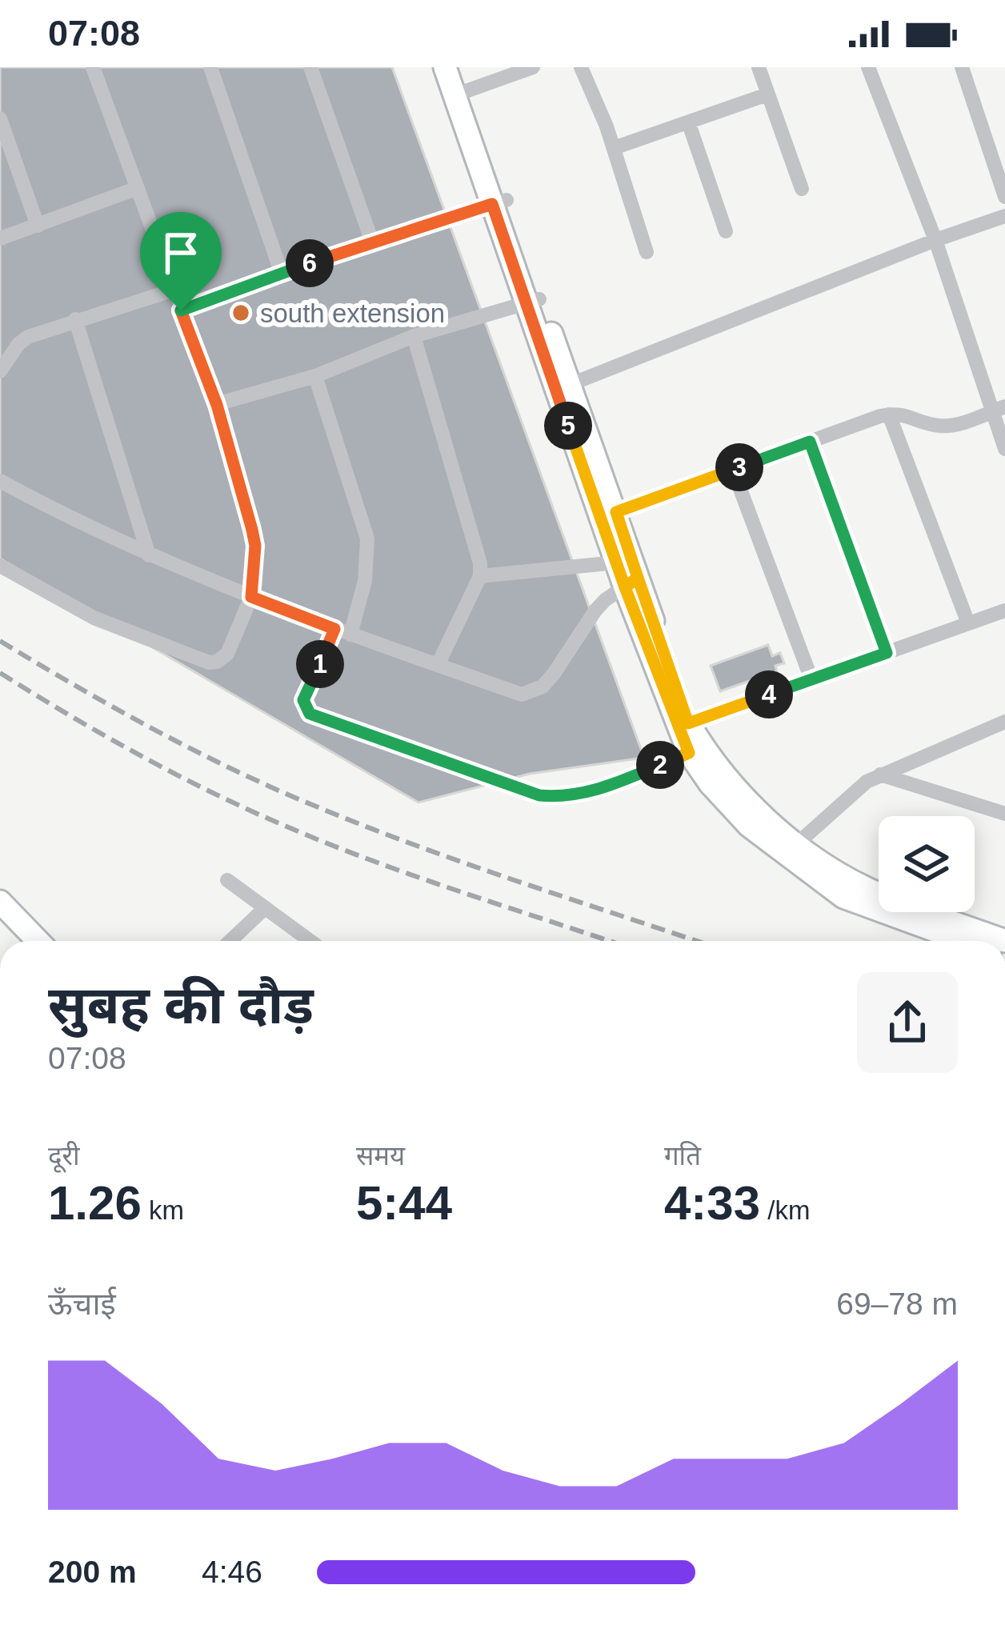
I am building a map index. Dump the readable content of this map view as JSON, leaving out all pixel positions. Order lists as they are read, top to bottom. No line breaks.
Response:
{"places":["south extension"],"page":{"status":"07:08","pins":["6","5","3","1","4","2"],"heading":["सुबह की दौड़","07:08"],"stats":[["दूरी","1.26 km"],["समय","5:44"],["गति","4:33 /km"]],"chart":["ऊँचाई","69–78 m"],"list":[{"name":"200 m","note":"4:46"}]}}
